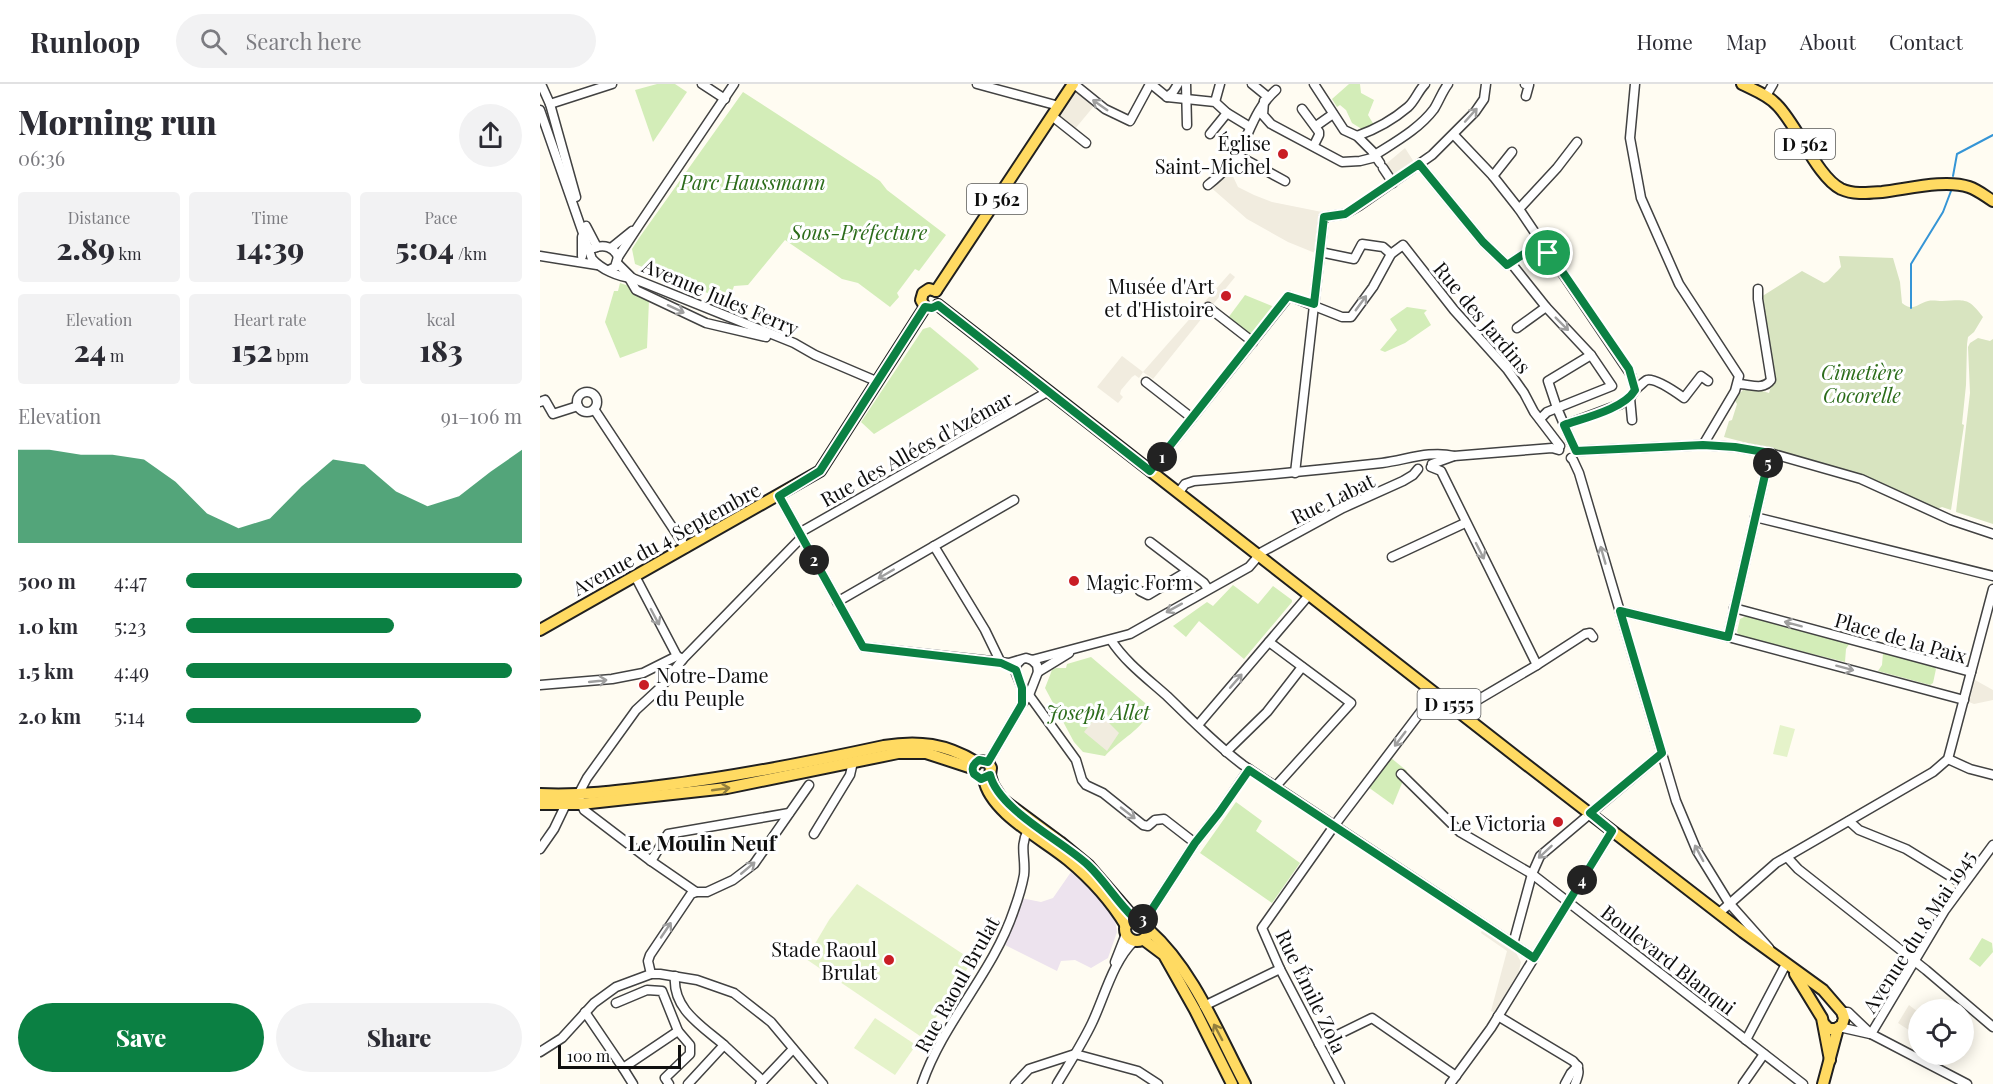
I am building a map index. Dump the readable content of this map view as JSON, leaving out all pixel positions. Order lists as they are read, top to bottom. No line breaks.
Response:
{"streets":{"main road":["D 562","Avenue du 4 Septembre","D 1555"],"street":["Avenue Jules Ferry","Rue des Jardins","Rue des Allées d'Azémar","Rue Labat","Place de la Paix","Avenue du 8 Mai 1945","Boulevard Blanqui","Rue Raoul Brulat","Rue Émile Zola"]},"crossings":[["D 562","Avenue du 4 Septembre"],["D 562","D 1555"],["Rue des Jardins","Rue Labat"],["Rue des Allées d'Azémar","D 1555"],["Rue Labat","D 1555"],["Avenue du 4 Septembre","D 1555"]],"districts":["Le Moulin Neuf"],"parks":["Parc Haussmann","Sous-Préfecture","Cimetière Cocorelle","Joseph Allet"],"places":["Église Saint-Michel","Musée d'Art et d'Histoire","Magic Form","Notre-Dame du Peuple","Le Victoria","Stade Raoul Brulat"],"scale_bar":"100 m","page":{"header":"Runloop","search":"Search here","nav":["Home","Map","About","Contact"],"heading":["Morning run","06:36"],"stats":[["Distance","2.89 km"],["Time","14:39"],["Pace","5:04 /km"],["Elevation","24 m"],["Heart rate","152 bpm"],["kcal","183"]],"chart":["Elevation","91–106 m"],"pins":["1","5","2","4","3"],"list":[{"name":"500 m","note":"4:47"},{"name":"1.0 km","note":"5:23"},{"name":"1.5 km","note":"4:49"},{"name":"2.0 km","note":"5:14"}],"buttons":["Save","Share"],"scale":"100 m"}}
